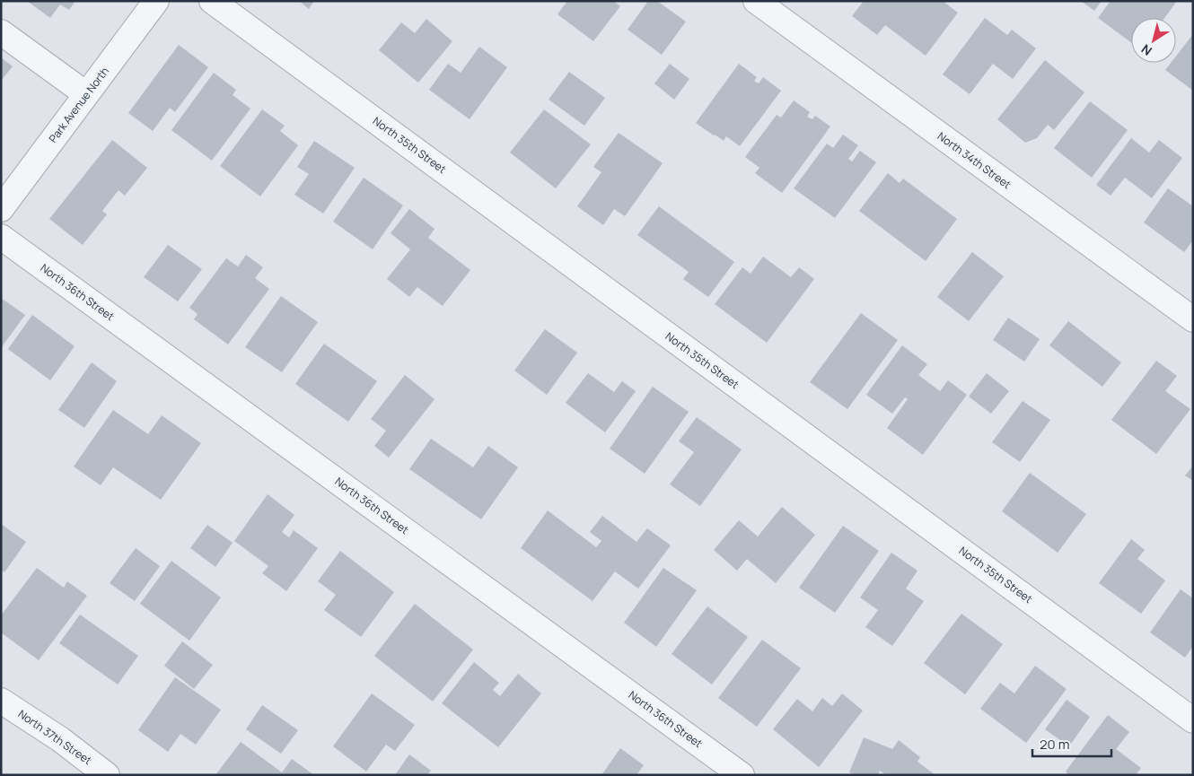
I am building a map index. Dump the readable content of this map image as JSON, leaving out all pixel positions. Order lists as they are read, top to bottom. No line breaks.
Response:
{"streets":{"street":["Park Avenue North","North 35th Street","North 34th Street","North 36th Street","North 37th Street"]},"scale_bar":"20 m","north":"bottom left"}
